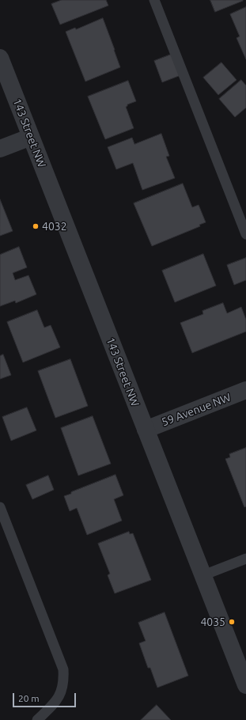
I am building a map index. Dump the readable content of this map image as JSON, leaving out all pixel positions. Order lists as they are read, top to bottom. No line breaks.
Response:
{"streets":{"street":["143 Street NW","59 Avenue NW"]},"crossings":[["143 Street NW","59 Avenue NW"]],"places":["4032","4035"],"scale_bar":"20 m"}
